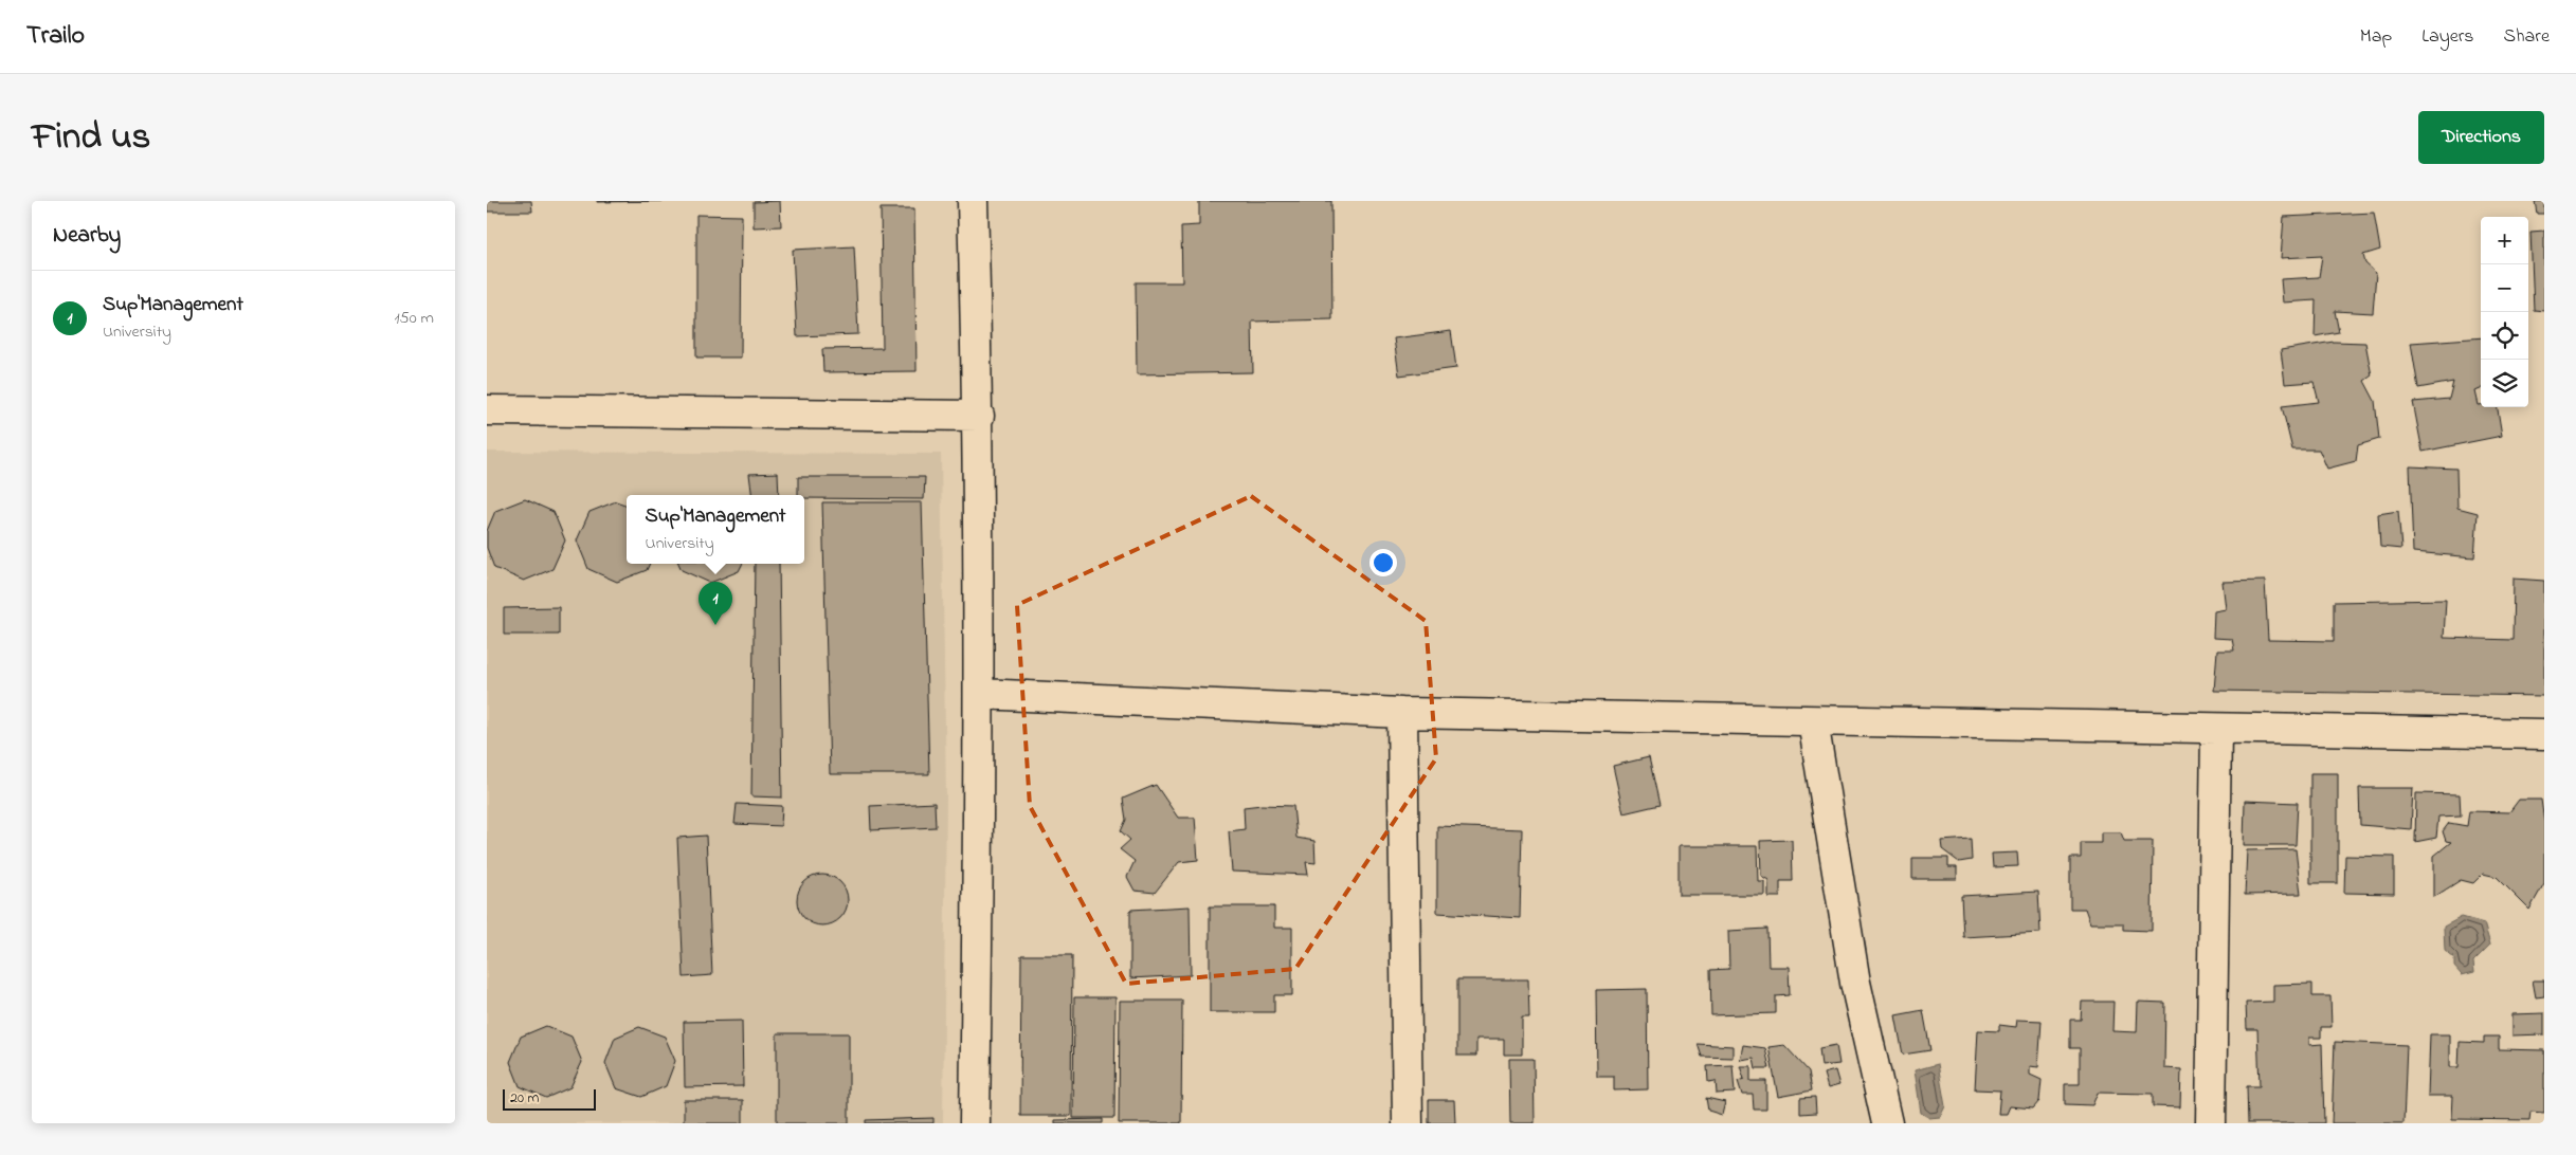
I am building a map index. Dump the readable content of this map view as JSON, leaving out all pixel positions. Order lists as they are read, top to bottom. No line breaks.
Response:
{"scale_bar":"20 m","page":{"header":"Trailo","nav":["Map","Layers","Share"],"title":"Find us","buttons":"Directions","heading":"Nearby","map_buttons":["+","−"],"list":[{"mark":"1","name":"Sup'Management","note":"University","value":"150 m"}],"popup":["Sup'Management","University"],"pins":"1","scale":"20 m"}}
